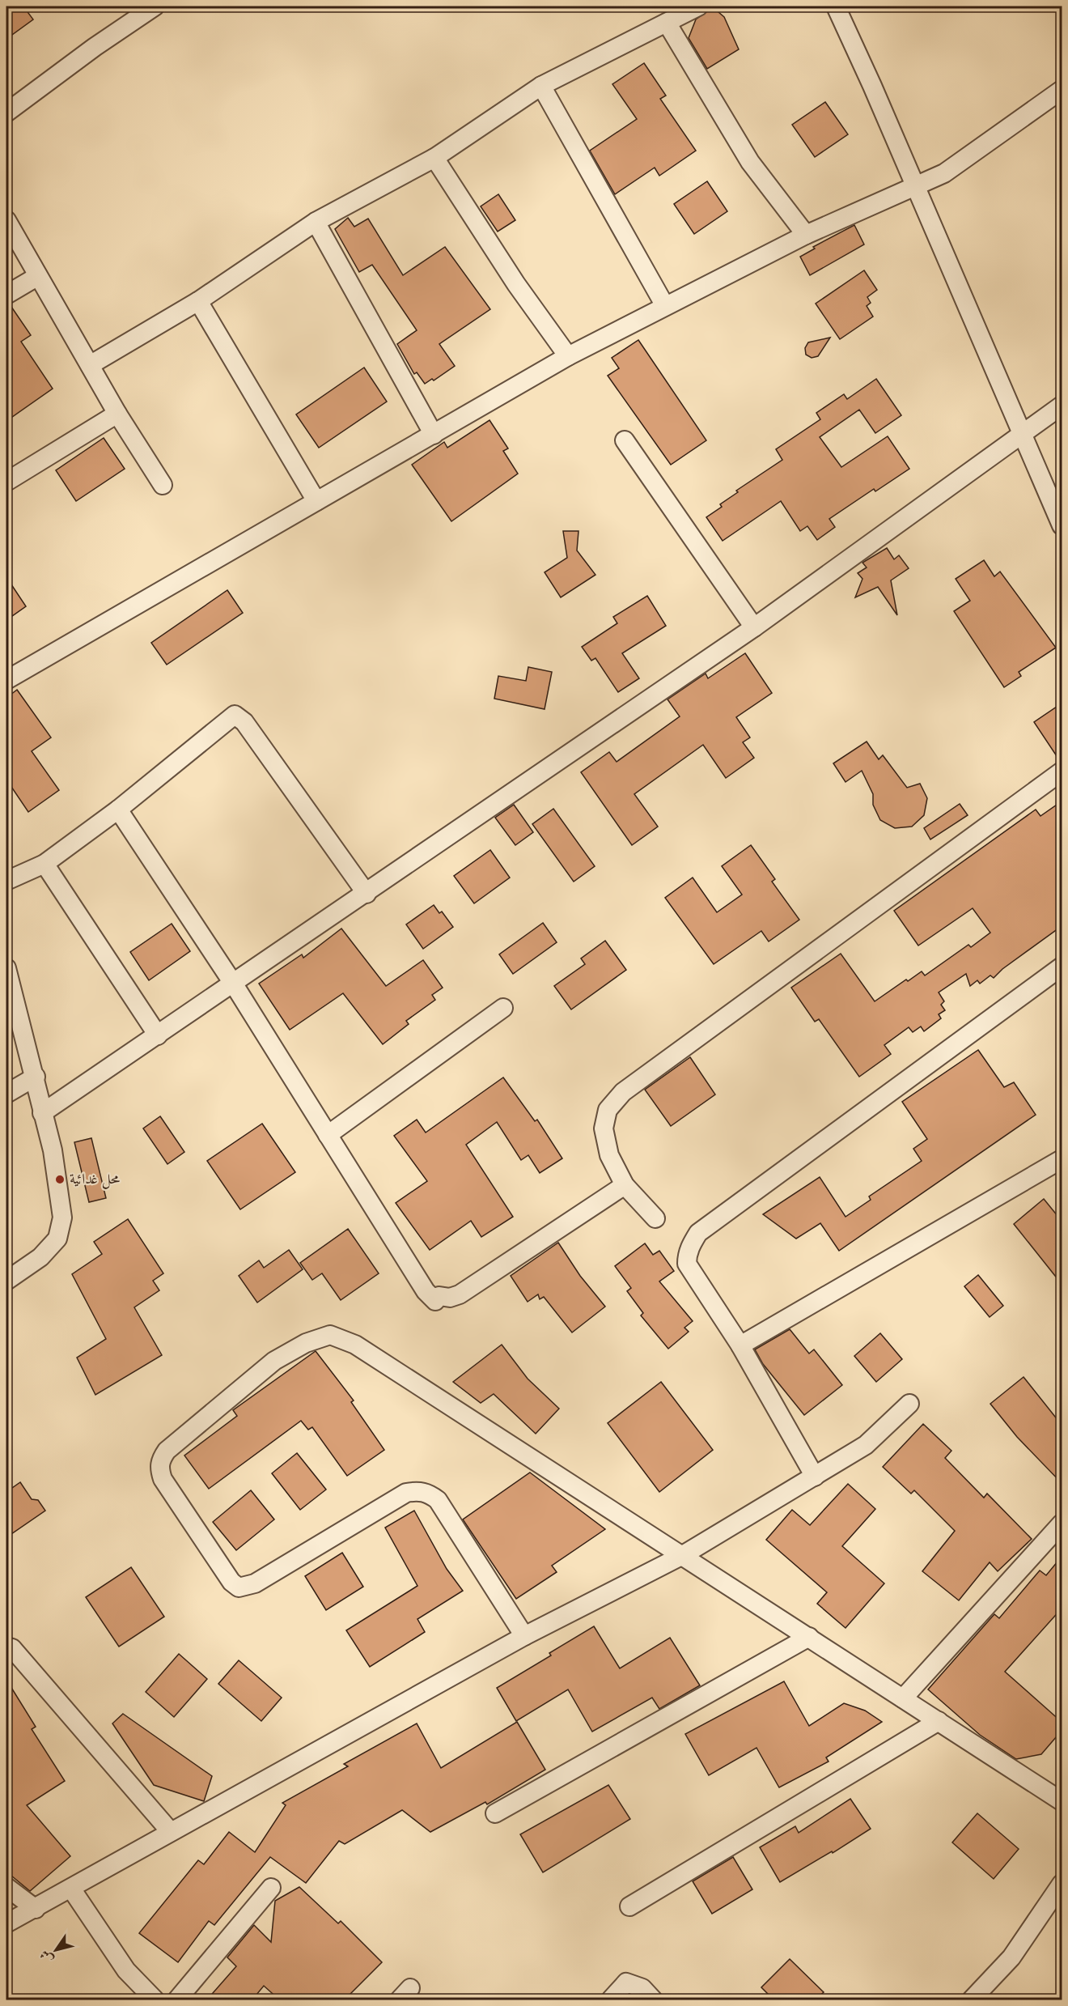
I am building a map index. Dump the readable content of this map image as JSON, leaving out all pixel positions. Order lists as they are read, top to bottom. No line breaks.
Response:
{"places":["محل غدائية"],"north":"bottom left"}
